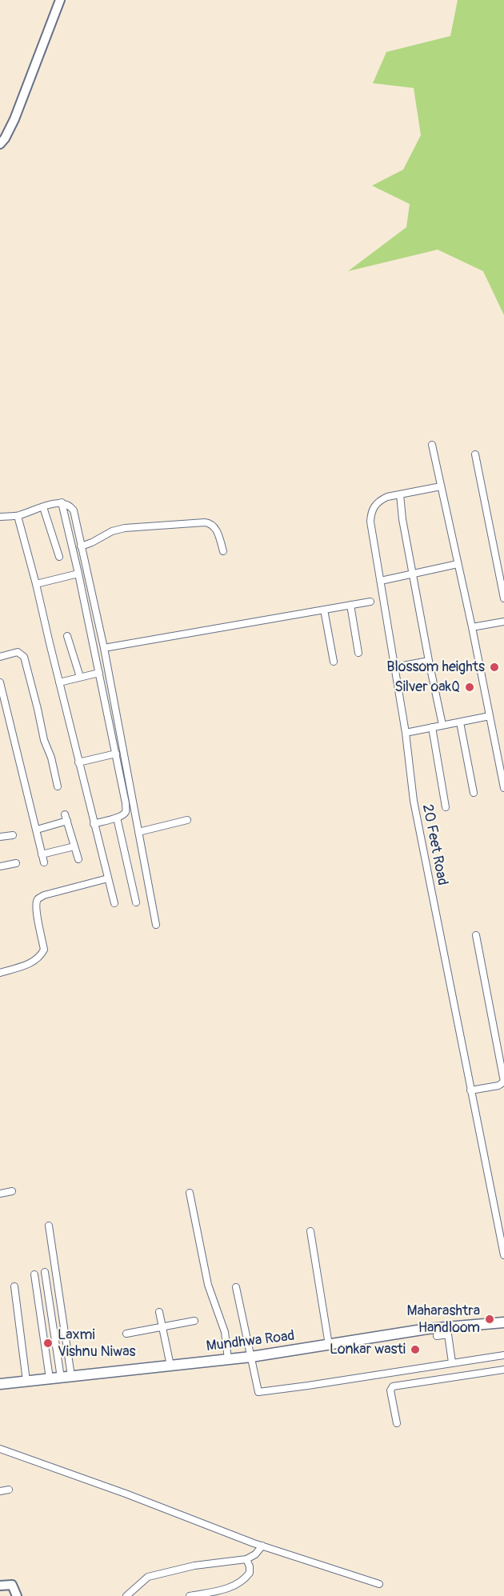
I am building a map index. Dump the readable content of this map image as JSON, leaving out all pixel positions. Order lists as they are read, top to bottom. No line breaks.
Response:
{"streets":{"main road":["Mundhwa Road"],"street":["20 Feet Road"]},"places":["Blossom heights","Silver oakQ","Maharashtra Handloom","Laxmi Vishnu Niwas","Lonkar wasti"]}
